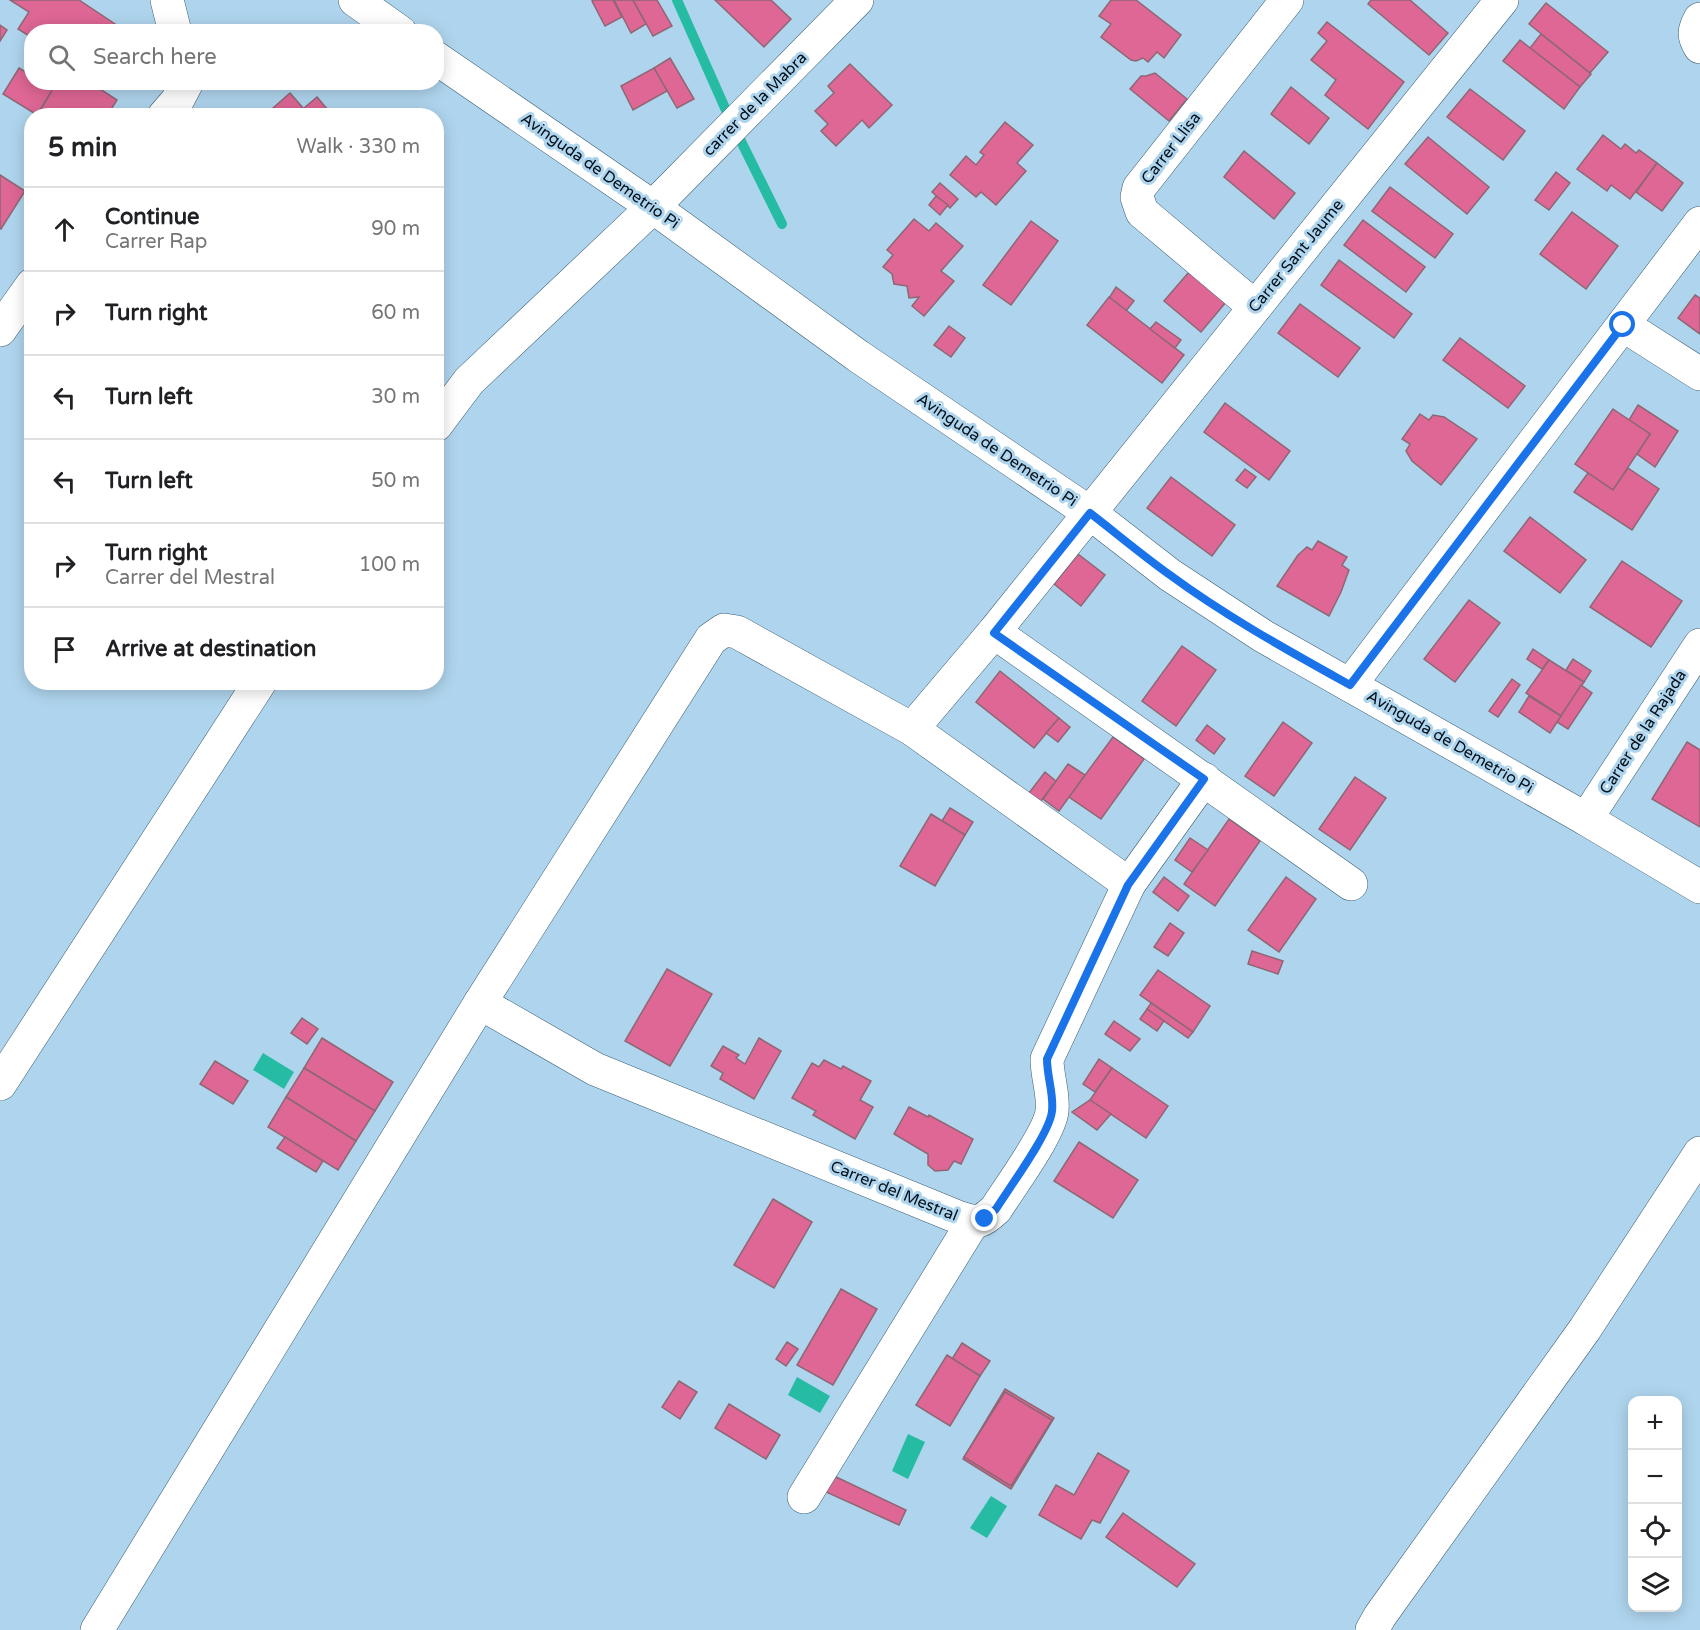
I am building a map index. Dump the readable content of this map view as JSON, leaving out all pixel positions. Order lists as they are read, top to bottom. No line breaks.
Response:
{"streets":{"street":["carrer de la Mabra","Carrer Llisa","Avinguda de Demetrio Pi","Carrer Sant Jaume","Carrer de la Rajada","Carrer del Mestral"]},"crossings":[["carrer de la Mabra","Avinguda de Demetrio Pi"],["Carrer Llisa","Carrer Sant Jaume"],["Avinguda de Demetrio Pi","Carrer Sant Jaume"],["Avinguda de Demetrio Pi","Carrer de la Rajada"]],"page":{"search":"Search here","heading":["5 min","Walk · 330 m"],"list":[["Continue","Carrer Rap","90 m"],["Turn right","60 m"],["Turn left","30 m"],["Turn left","50 m"],["Turn right","Carrer del Mestral","100 m"],"Arrive at destination"],"map_buttons":["+","−"]}}
